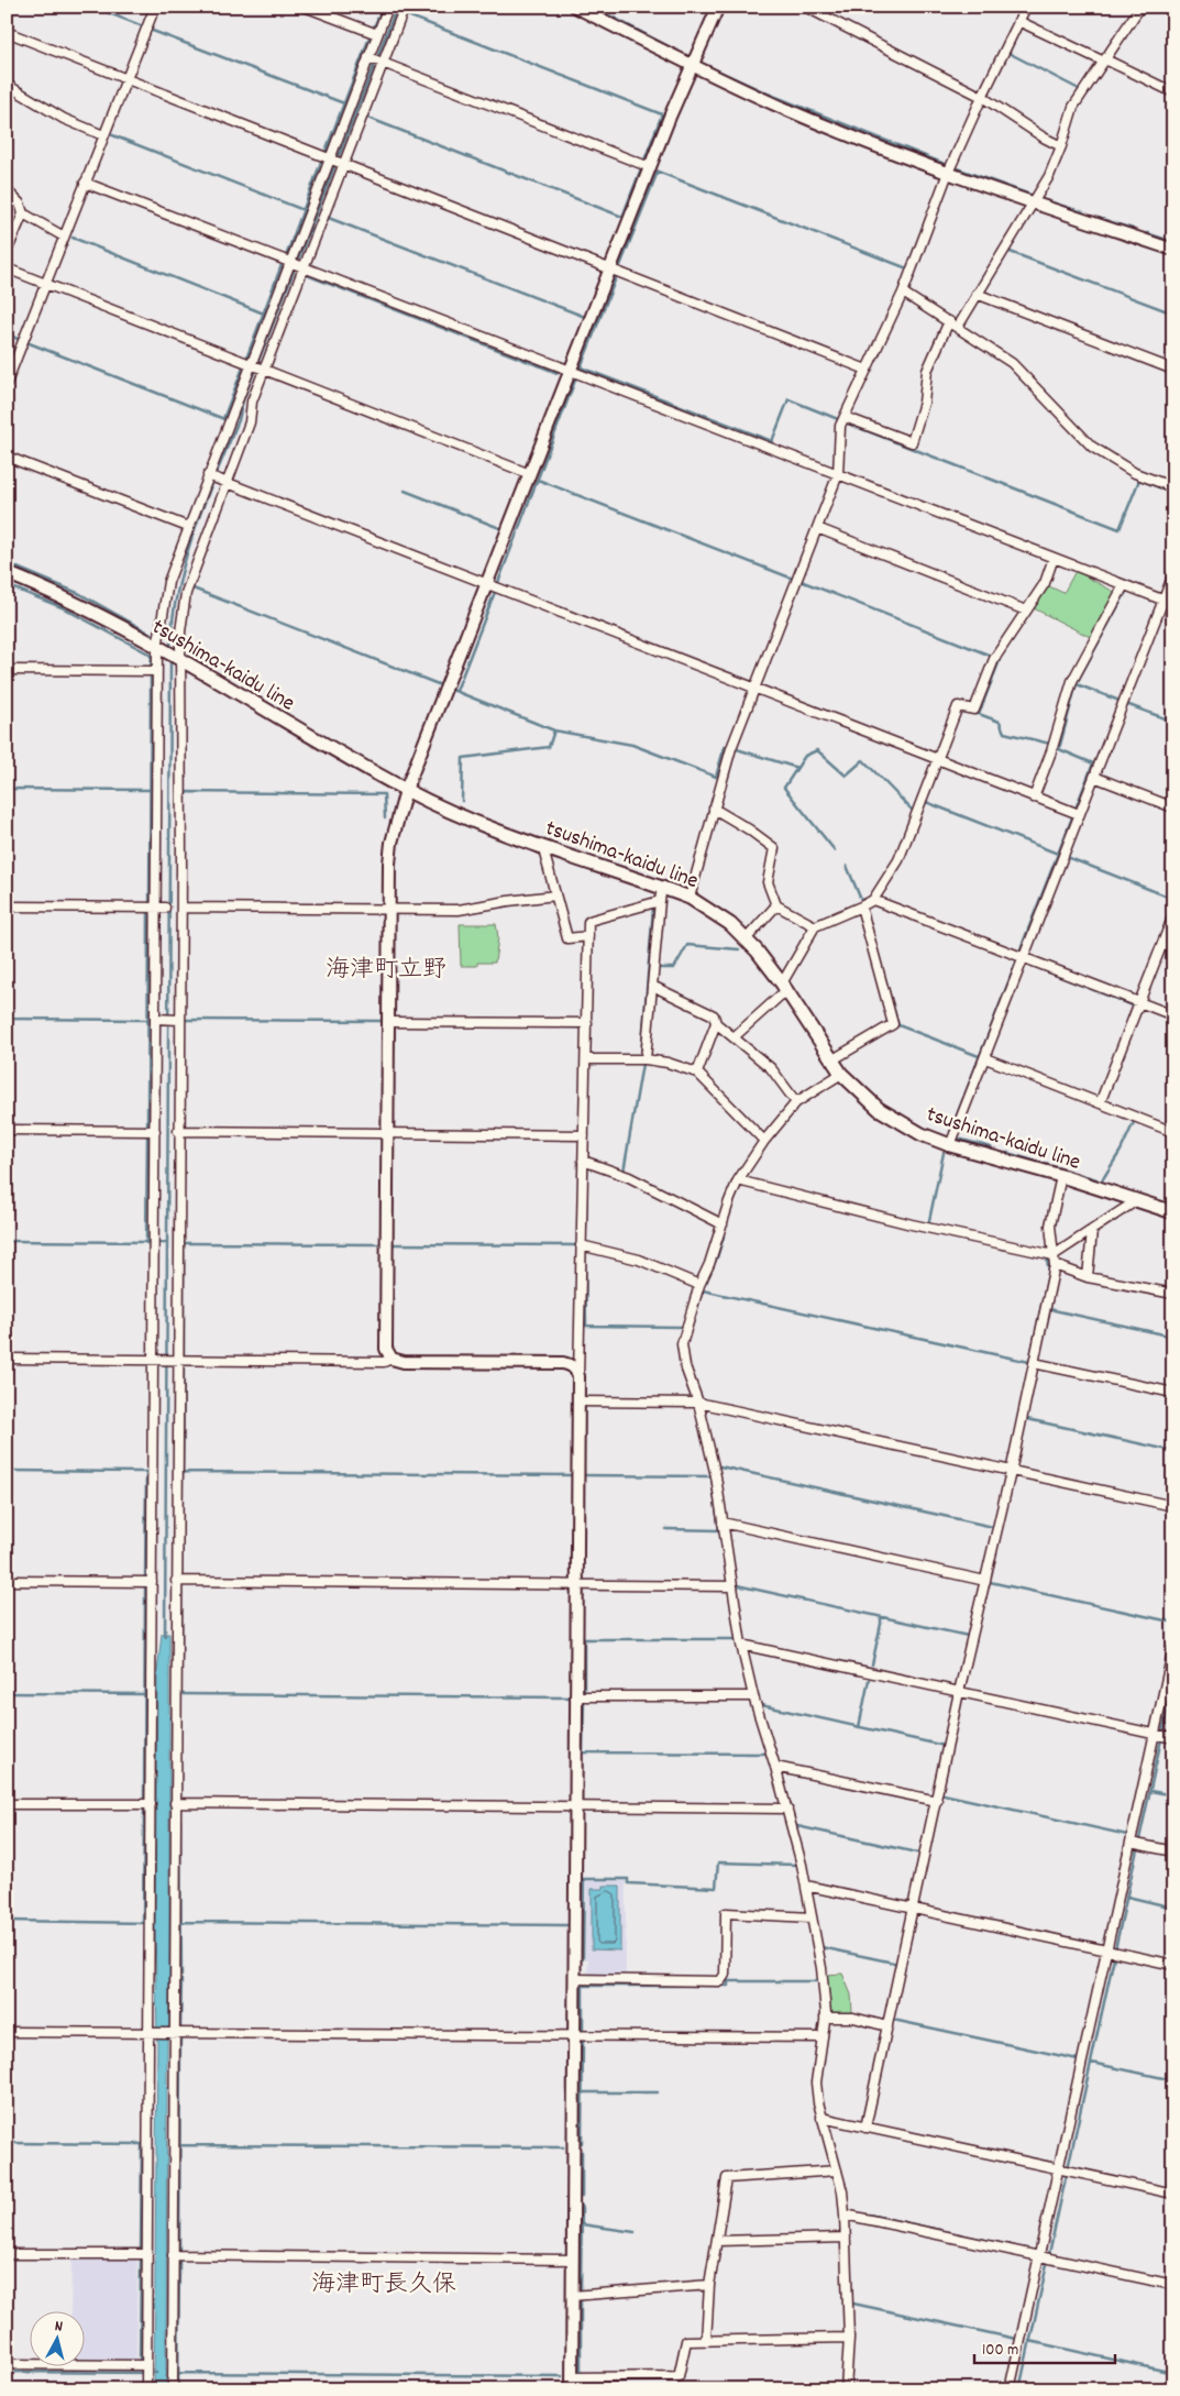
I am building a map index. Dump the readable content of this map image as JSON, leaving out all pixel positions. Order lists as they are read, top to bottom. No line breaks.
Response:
{"streets":{"main road":["tsushima-kaidu line"]},"districts":["海津町立野","海津町長久保"],"scale_bar":"100 m","north":"top"}
